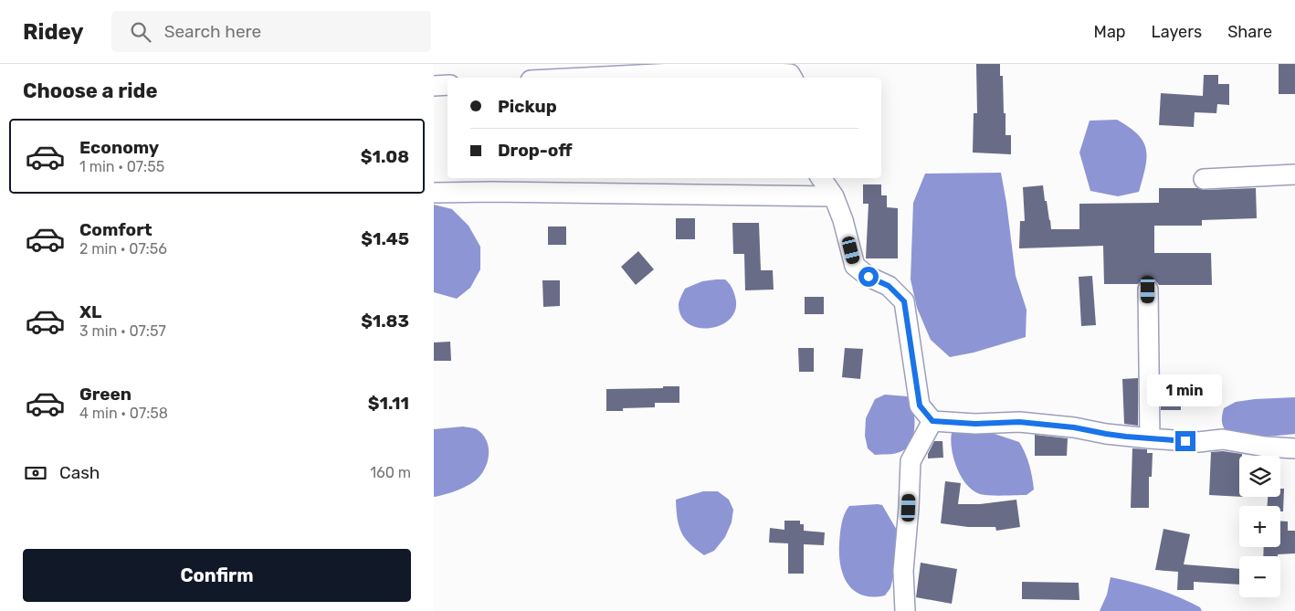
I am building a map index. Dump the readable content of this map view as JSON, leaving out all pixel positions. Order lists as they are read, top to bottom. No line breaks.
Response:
{"page":{"header":"Ridey","search":"Search here","nav":["Map","Layers","Share"],"heading":"Choose a ride","banner":["Pickup","Drop-off"],"list":[{"name":"Economy","note":"1 min · 07:55","value":"$1.08"},{"name":"Comfort","note":"2 min · 07:56","value":"$1.45"},{"name":"XL","note":"3 min · 07:57","value":"$1.83"},{"name":"Green","note":"4 min · 07:58","value":"$1.11"}],"bubble":"1 min","pay":["Cash","160 m"],"map_buttons":["+","−"],"buttons":"Confirm"}}
